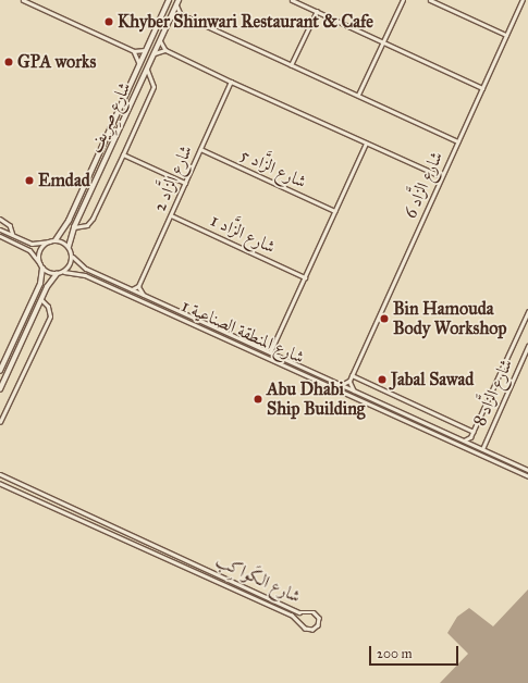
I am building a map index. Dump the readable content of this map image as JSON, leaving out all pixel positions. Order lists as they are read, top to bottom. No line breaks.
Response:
{"streets":{"main road":["شارع صِرِيف"],"street":["شارع الزَّاد 5","شارع الزَّاد 2","شارع الزَّاد 6","شارع الزَّاد 1","شارع المنطقة الصناعية 1","شارع الزَّاد 8","شارع الكَواكِب"]},"crossings":[["شارع صِرِيف","شارع المنطقة الصناعية 1"],["شارع الزَّاد 5","شارع الزَّاد 2"],["شارع الزَّاد 2","شارع الزَّاد 1"],["شارع الزَّاد 6","شارع المنطقة الصناعية 1"],["شارع المنطقة الصناعية 1","شارع الزَّاد 8"]],"places":["Khyber Shinwari Restaurant & Cafe","GPA works","Emdad","Bin Hamouda Body Workshop","Jabal Sawad","Abu Dhabi Ship Building"],"scale_bar":"200 m"}
